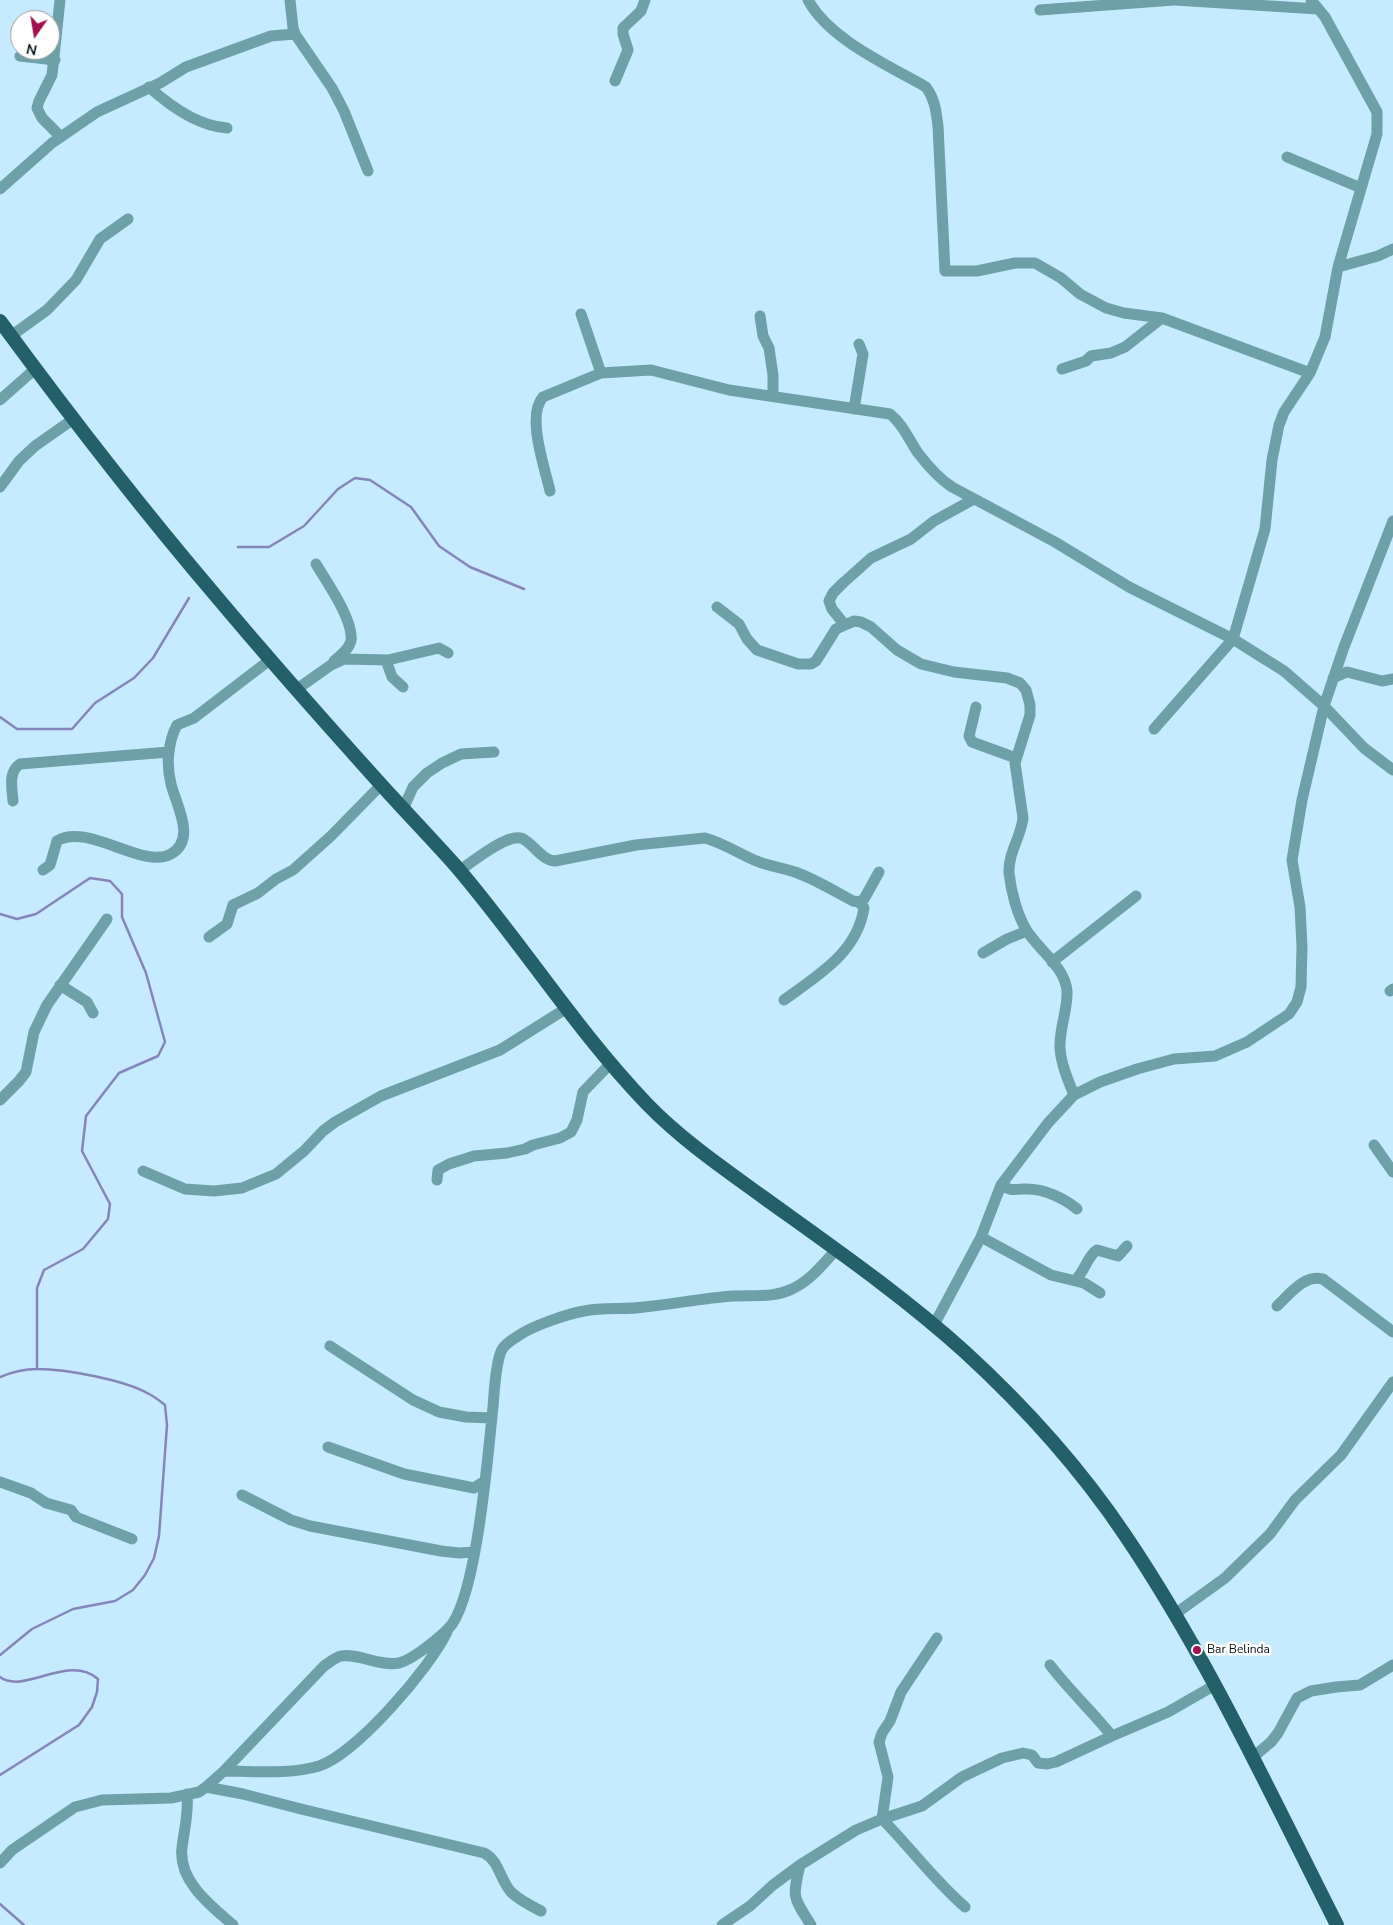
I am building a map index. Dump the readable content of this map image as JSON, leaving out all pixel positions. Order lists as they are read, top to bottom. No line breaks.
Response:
{"places":["Bar Belinda"],"north":"bottom"}
